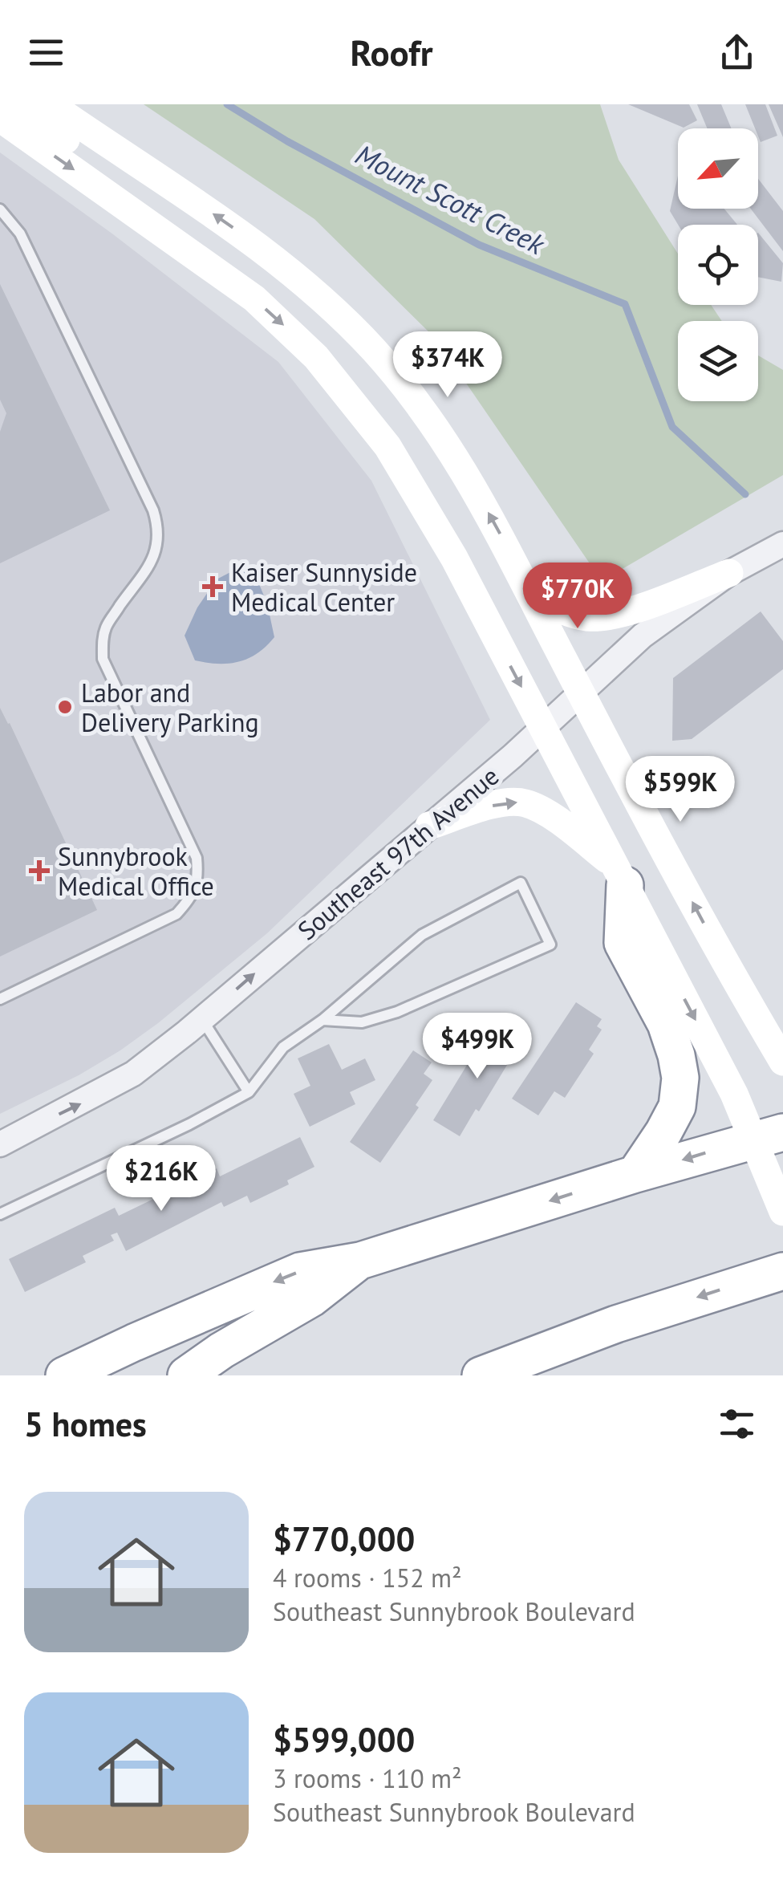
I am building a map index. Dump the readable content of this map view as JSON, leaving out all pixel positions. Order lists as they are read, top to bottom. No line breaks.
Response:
{"streets":{"street":["Southeast 97th Avenue"]},"one_way":["Southeast 97th Avenue"],"water":["Mount Scott Creek"],"places":{"health":["Kaiser Sunnyside Medical Center","Sunnybrook Medical Office"],"other":["Labor and Delivery Parking"]},"north":"bottom left","page":{"header":"Roofr","price":["$374K","$770K","$599K","$499K","$216K"],"heading":"5 homes","list":[{"name":"$770,000","note":"4 rooms · 152 m² · Southeast Sunnybrook Boulevard"},{"name":"$599,000","note":"3 rooms · 110 m² · Southeast Sunnybrook Boulevard"}]}}
